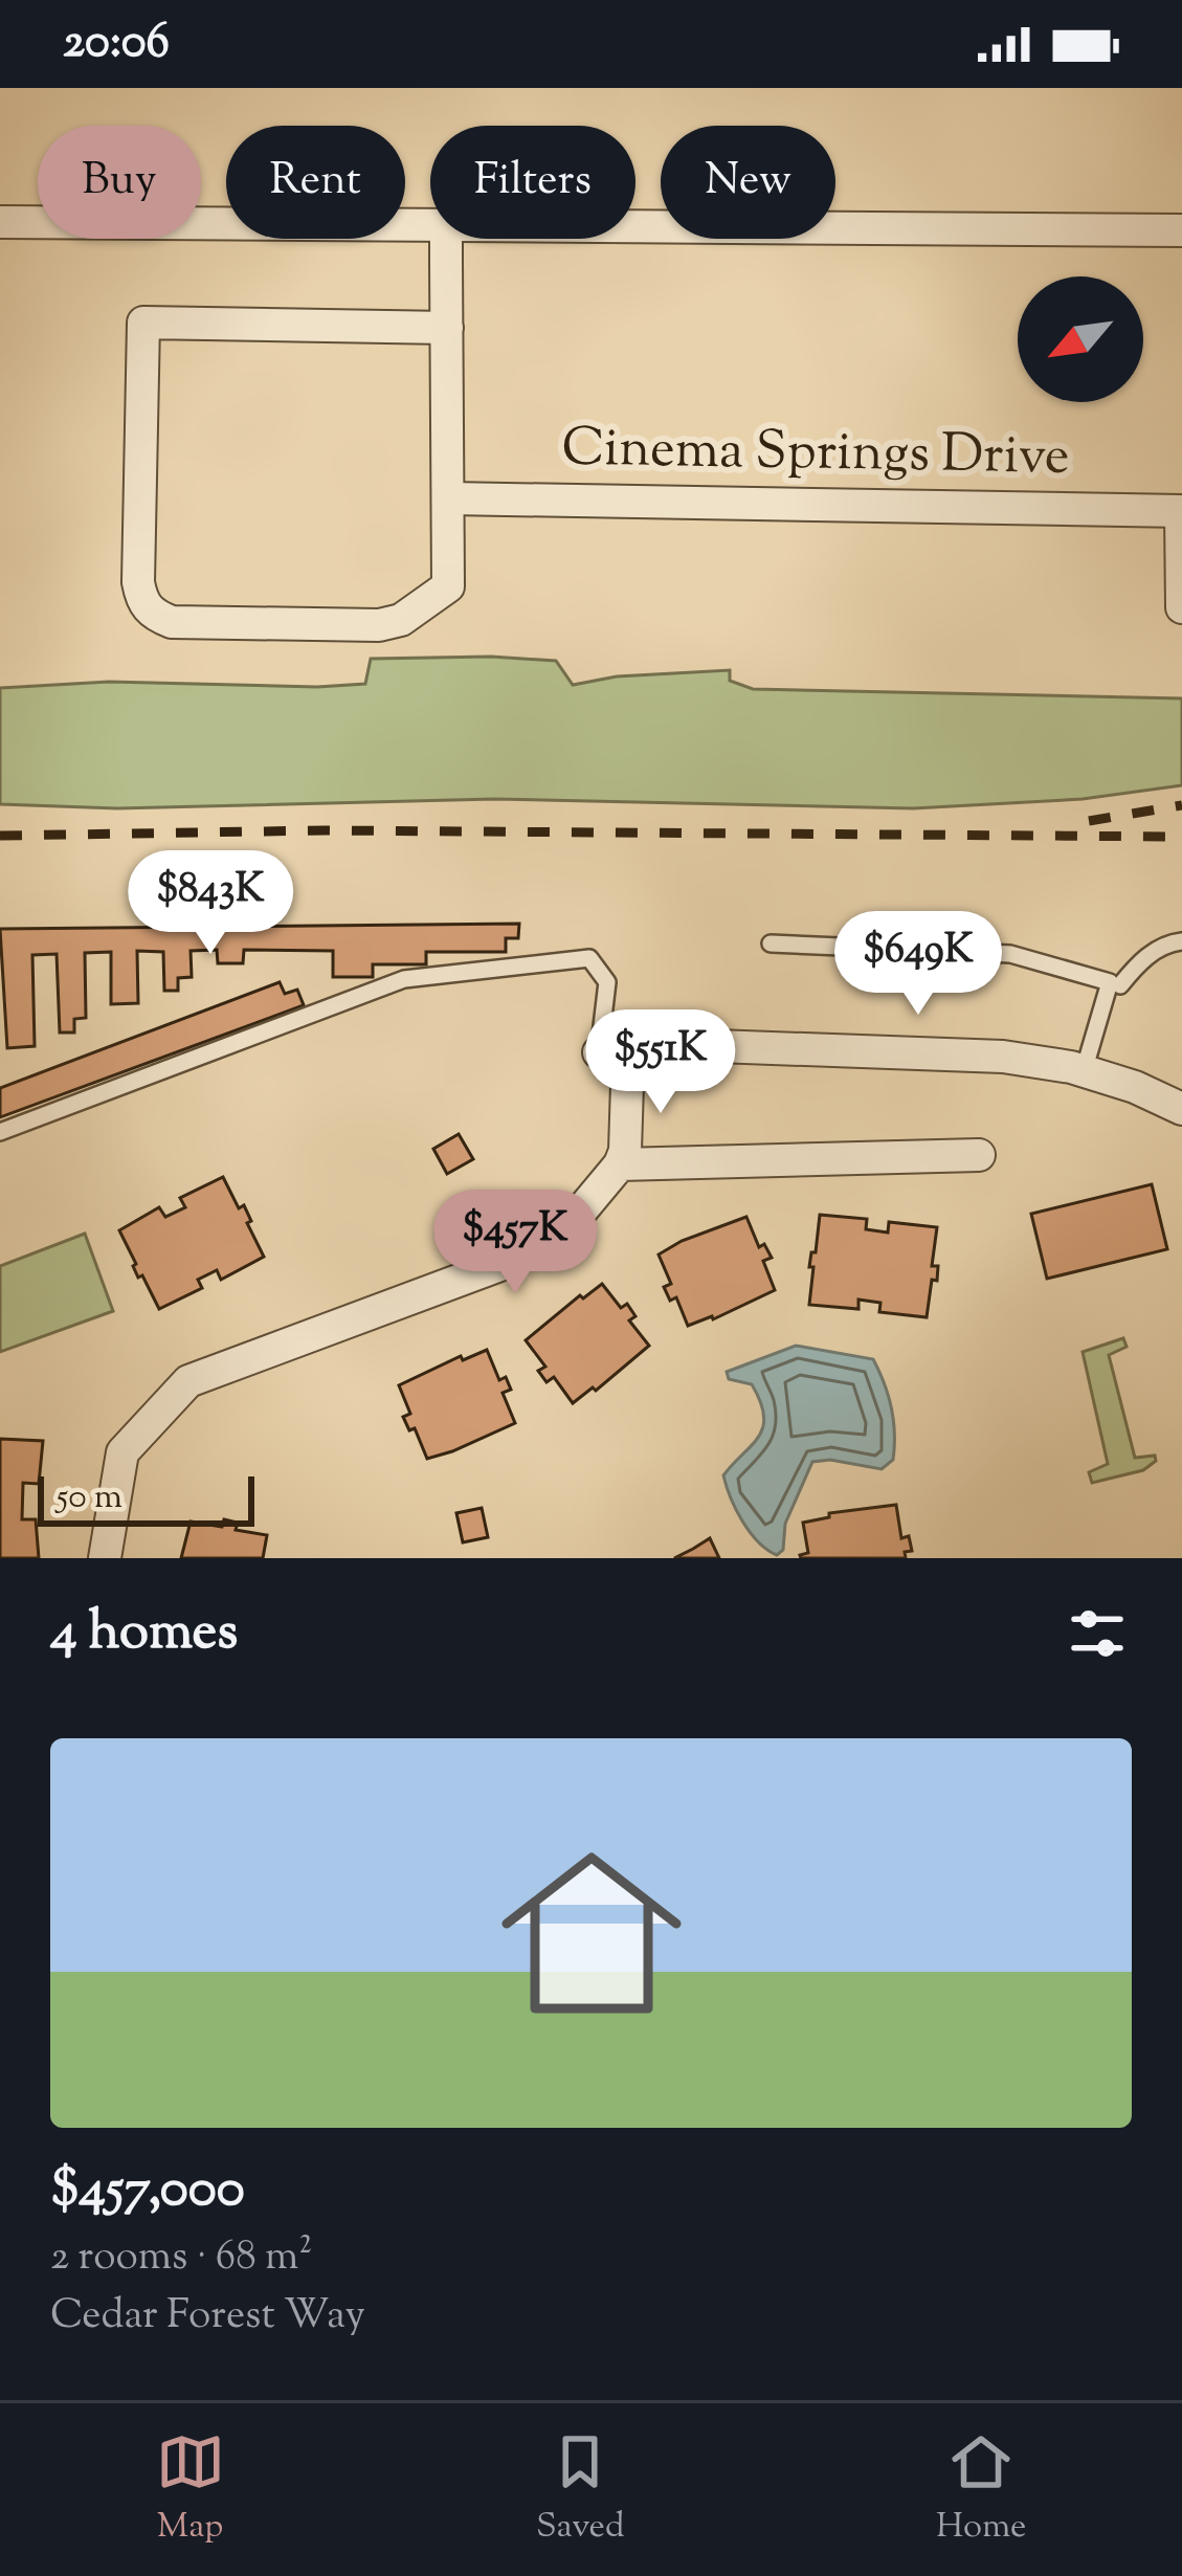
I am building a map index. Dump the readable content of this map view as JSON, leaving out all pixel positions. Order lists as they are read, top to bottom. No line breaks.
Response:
{"streets":{"street":["Cinema Springs Drive"]},"scale_bar":"50 m","north":"bottom left","page":{"status":"20:06","chip":["Buy","Rent","Filters","New"],"price":["$843K","$649K","$551K","$457K"],"scale":"50 m","heading":"4 homes","list":[{"name":"$457,000","note":"2 rooms · 68 m² · Cedar Forest Way"}],"tabs":["Map","Saved","Home"]}}
